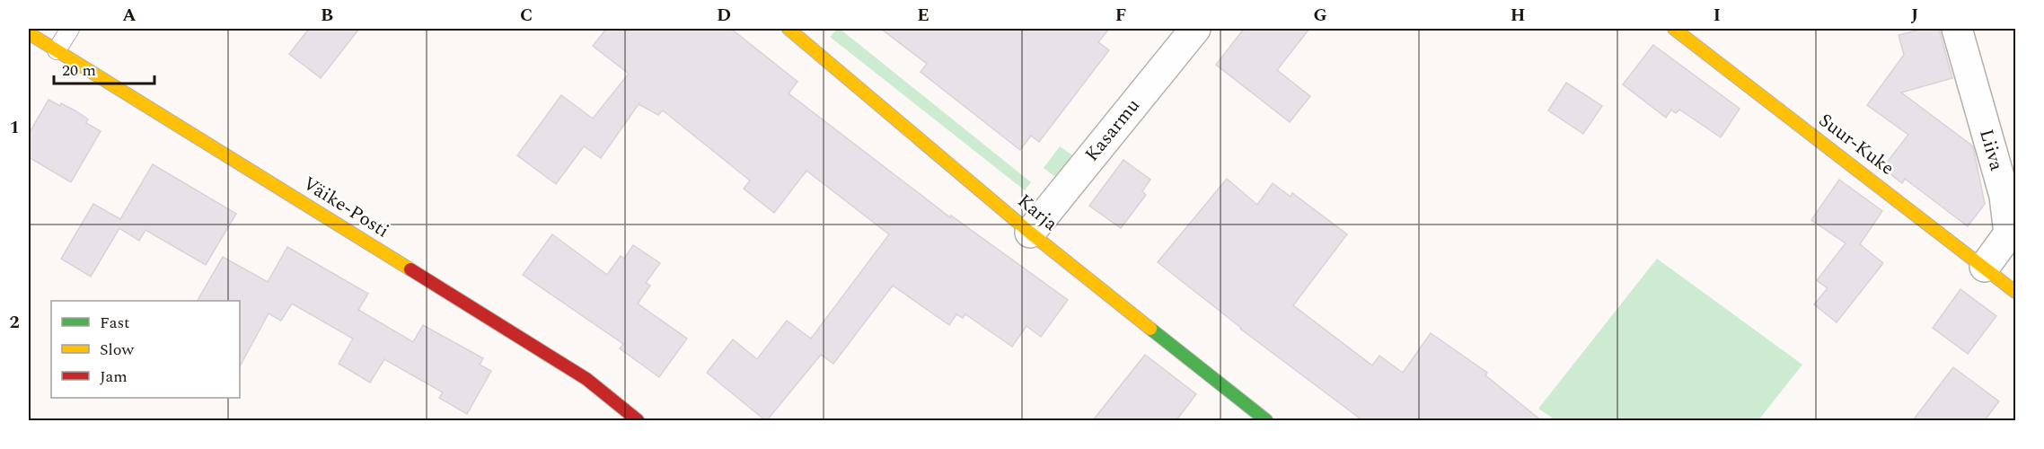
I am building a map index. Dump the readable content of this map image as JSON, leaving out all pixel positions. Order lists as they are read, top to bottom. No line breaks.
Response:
{"streets":{"street":["Kasarmu","Suur-Kuke","Liiva","Väike-Posti","Karja"]},"crossings":[["Kasarmu","Karja"],["Suur-Kuke","Liiva"]],"legend":["Fast","Slow","Jam"],"scale_bar":"20 m","grid":{"columns":["A","B","C","D","E","F","G","H","I","J"],"rows":["1","2"]}}
